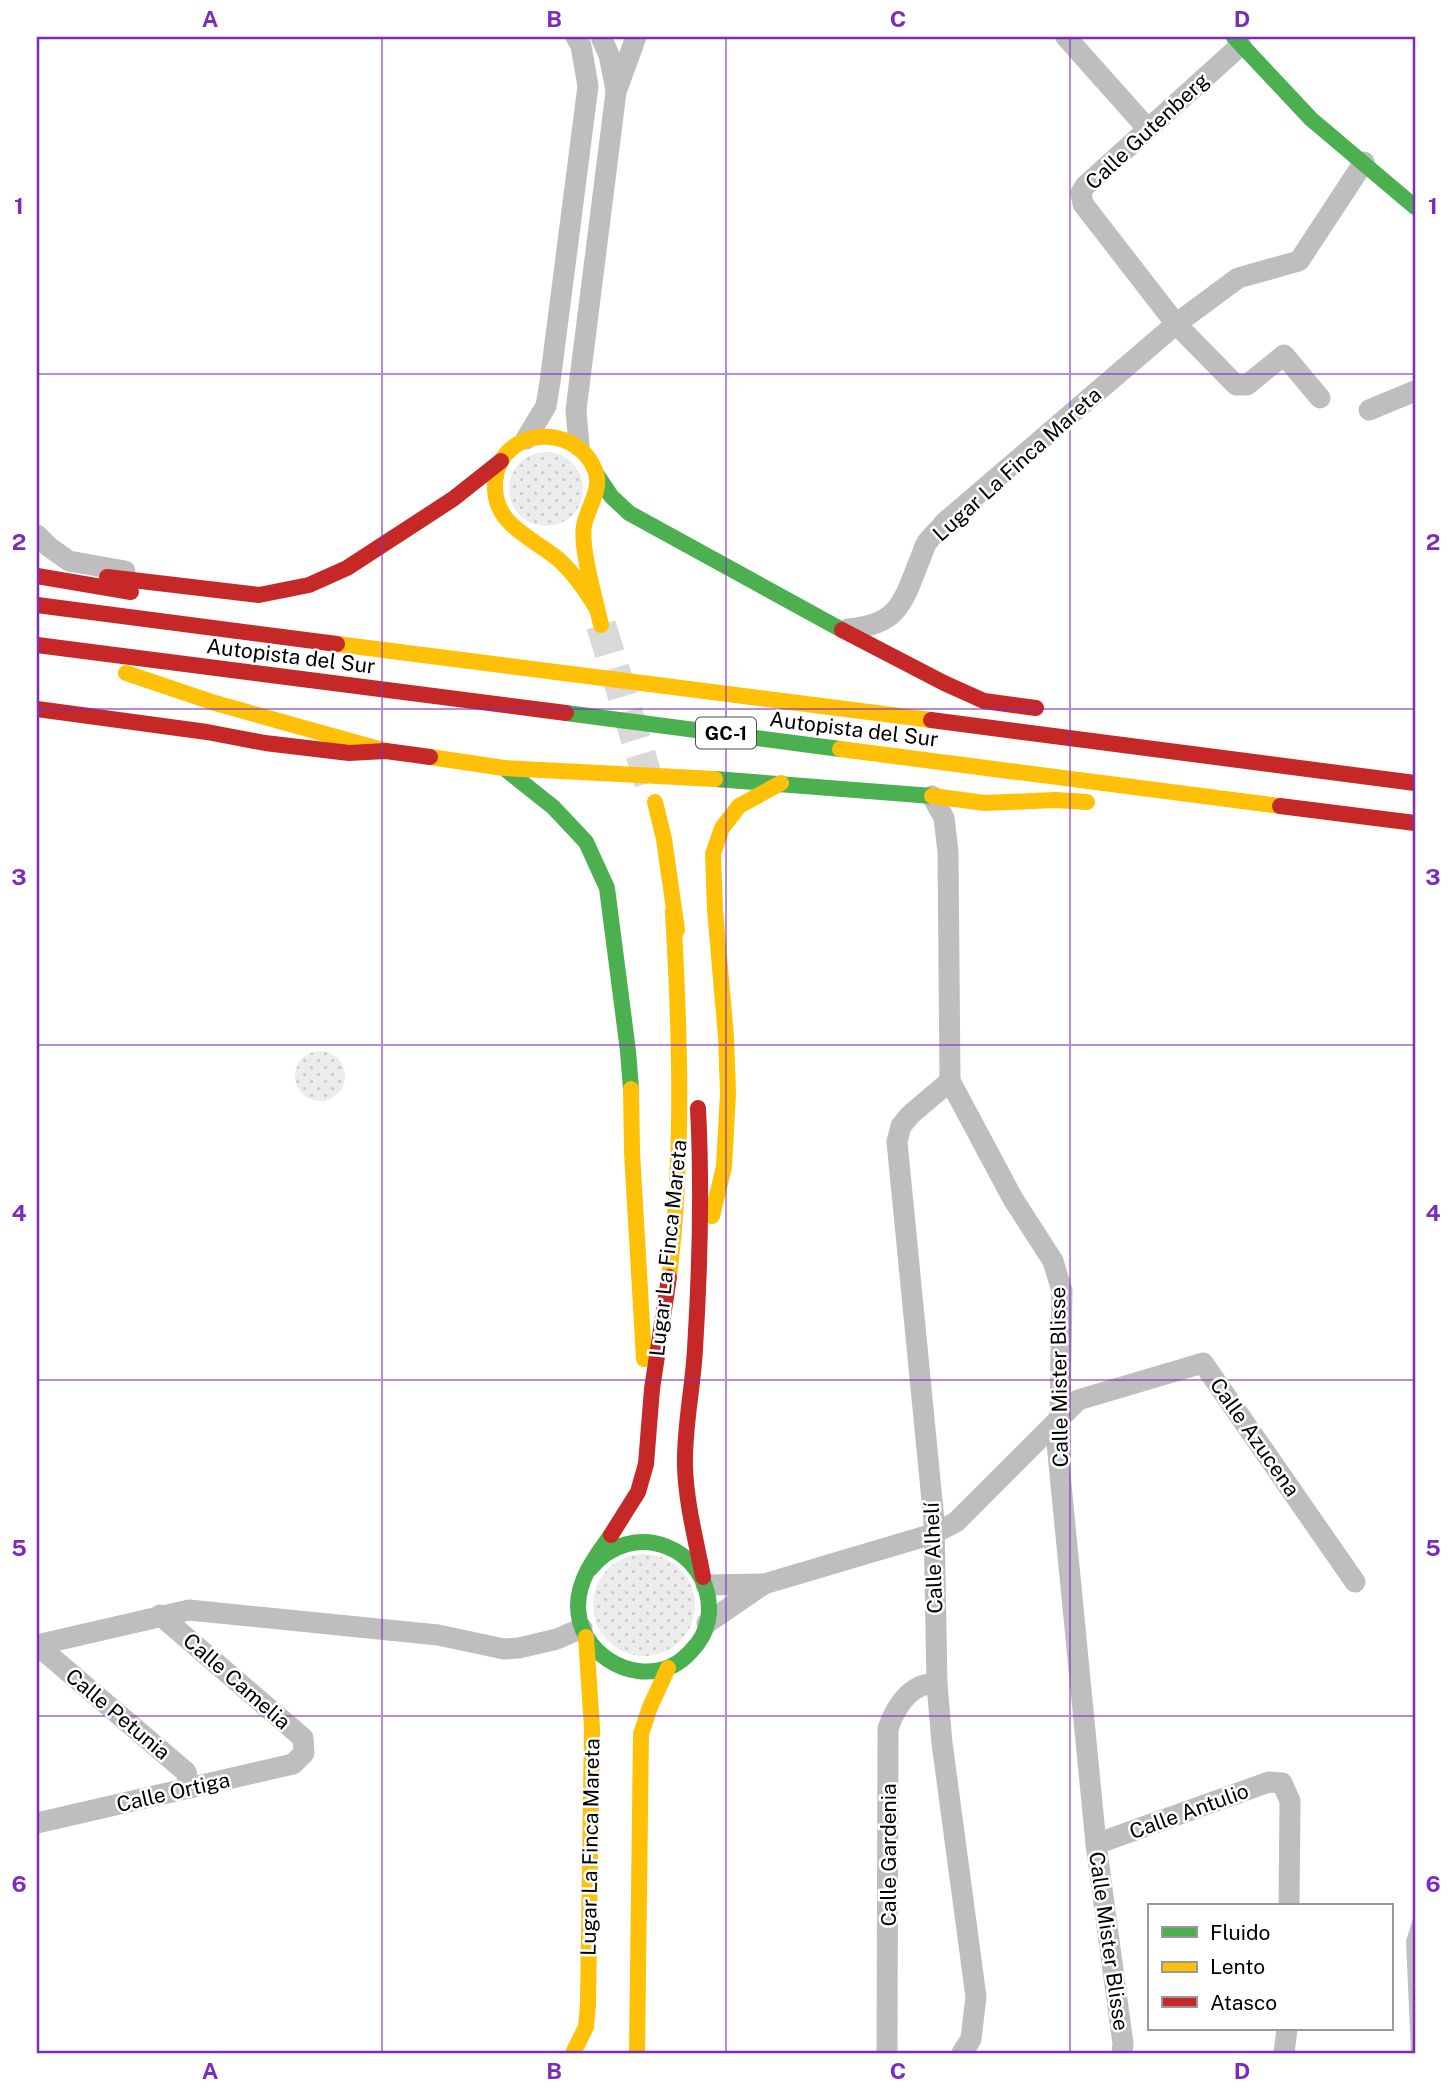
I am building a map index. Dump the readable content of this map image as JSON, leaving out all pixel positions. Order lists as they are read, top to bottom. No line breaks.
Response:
{"streets":{"main road":["Lugar La Finca Mareta","Autopista del Sur","GC-1"],"street":["Calle Gutenberg","Calle Mister Blisse","Calle Azucena","Calle Alhelí","Calle Camelia","Calle Petunia","Calle Ortiga","Calle Antulio","Calle Gardenia"]},"crossings":[["Calle Gutenberg","Lugar La Finca Mareta"],["Lugar La Finca Mareta","Calle Azucena"],["Calle Mister Blisse","Calle Azucena"],["Calle Mister Blisse","Calle Alhelí"],["Calle Mister Blisse","Calle Antulio"],["Calle Azucena","Calle Alhelí"],["Calle Alhelí","Calle Gardenia"],["Calle Camelia","Calle Ortiga"],["Calle Petunia","Calle Ortiga"]],"legend":["Fluido","Lento","Atasco"],"grid":{"columns":["A","B","C","D"],"rows":["1","2","3","4","5","6"]}}
